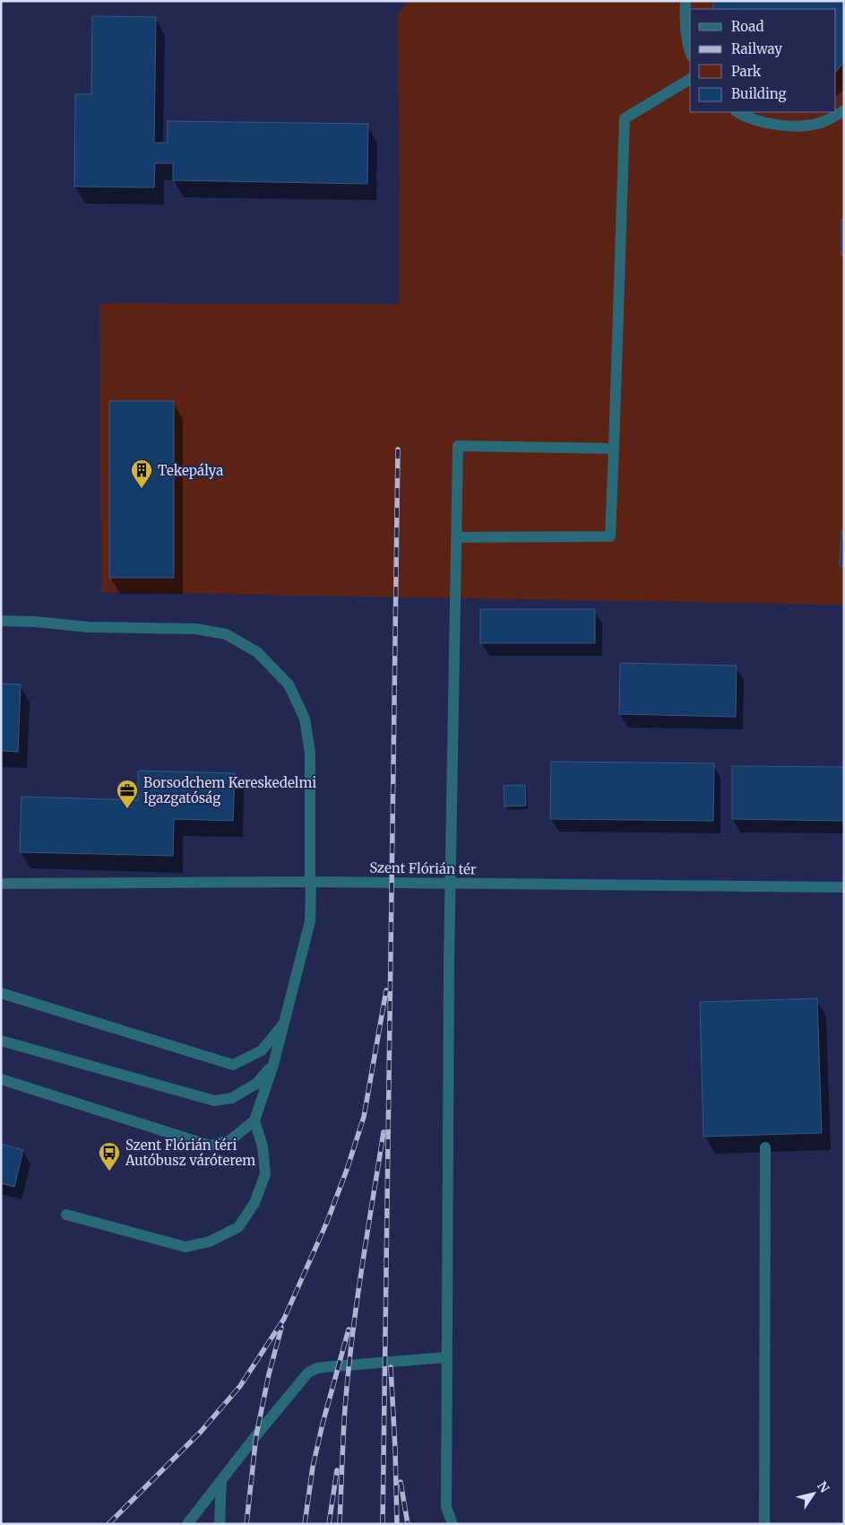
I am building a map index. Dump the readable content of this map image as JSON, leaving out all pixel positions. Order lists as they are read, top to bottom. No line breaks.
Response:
{"streets":{"street":["Szent Flórián tér"]},"places":{"building":["Tekepálya"],"office":["Borsodchem Kereskedelmi Igazgatóság"],"bus stop":["Szent Flórián téri Autóbusz váróterem"]},"legend":["Road","Railway","Park","Building"],"north":"top right"}
